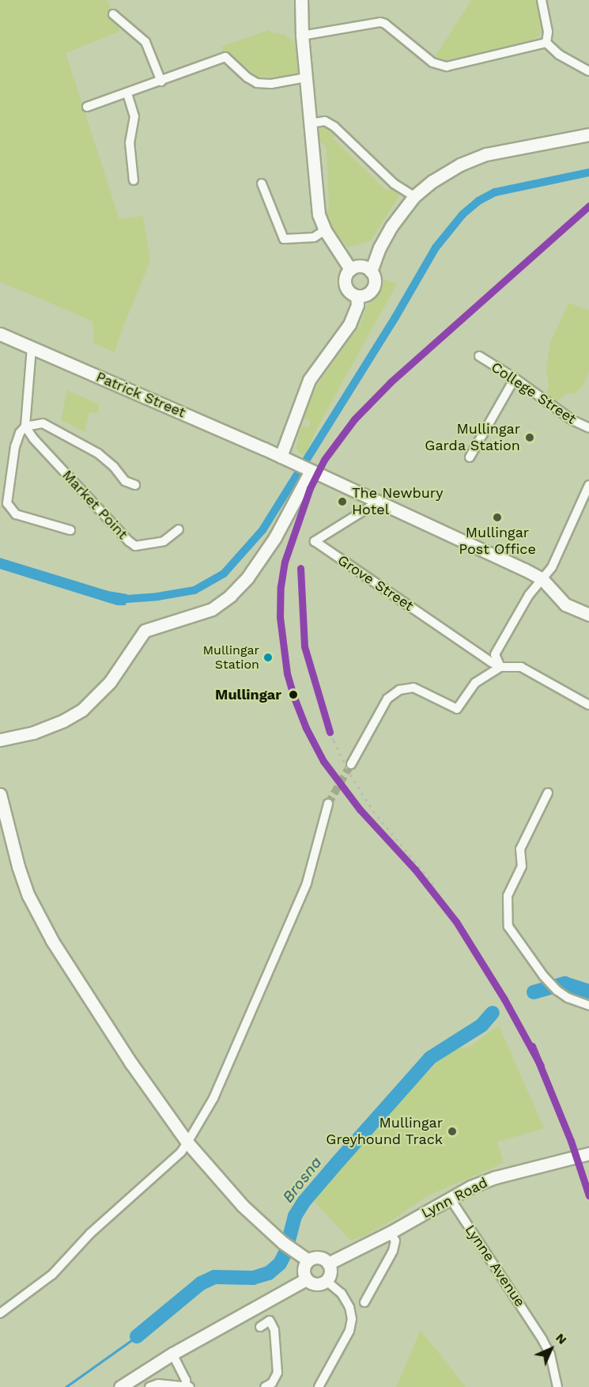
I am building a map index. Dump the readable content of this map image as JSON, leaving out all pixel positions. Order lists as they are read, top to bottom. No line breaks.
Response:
{"streets":{"street":["College Street","Patrick Street","Market Point","Grove Street","Lynn Road","Lynne Avenue"]},"crossings":[["Patrick Street","Grove Street"],["Lynn Road","Lynne Avenue"]],"water":["Brosna"],"places":["Mullingar Garda Station","The Newbury Hotel","Mullingar Post Office","Mullingar Station","Mullingar","Mullingar Greyhound Track"],"north":"top right"}
